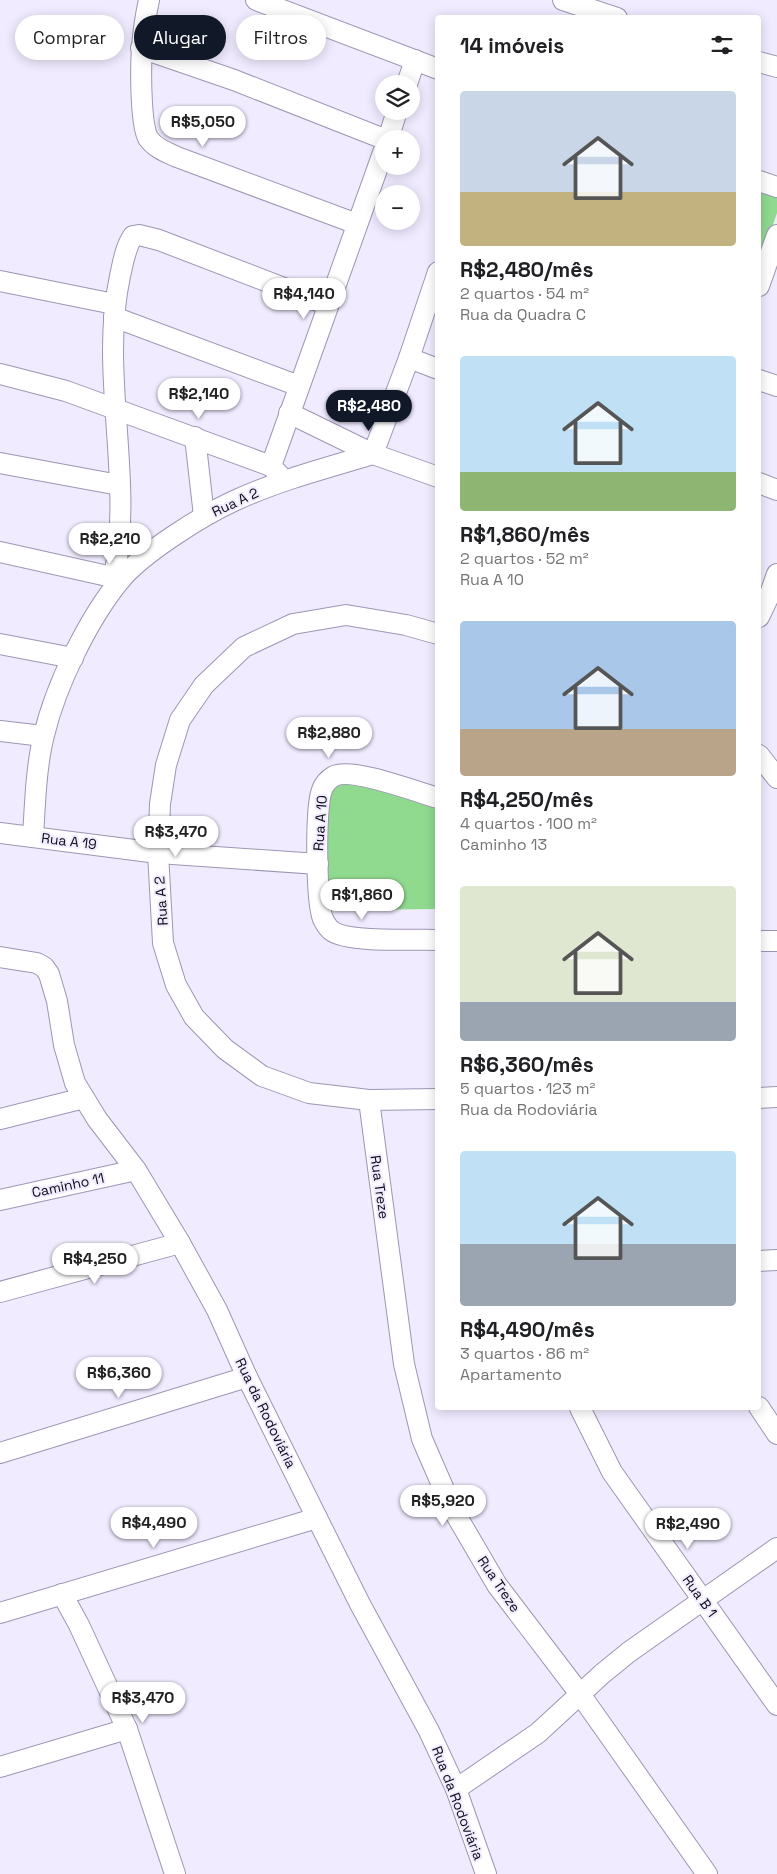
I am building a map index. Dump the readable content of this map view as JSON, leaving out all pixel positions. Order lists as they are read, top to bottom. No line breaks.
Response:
{"streets":{"street":["Rua A 2","Rua A 10","Rua A 19","Caminho 11","Rua Treze","Rua da Rodoviária","Rua B 1"]},"crossings":[["Rua A 2","Rua A 19"],["Rua A 2","Rua Treze"],["Rua A 10","Rua A 19"],["Caminho 11","Rua da Rodoviária"]],"page":{"chip":["Comprar","Alugar","Filtros"],"heading":"14 imóveis","map_buttons":["+","−"],"list":[{"name":"R$2,480/mês","note":"2 quartos · 54 m² · Rua da Quadra C"},{"name":"R$1,860/mês","note":"2 quartos · 52 m² · Rua A 10"},{"name":"R$4,250/mês","note":"4 quartos · 100 m² · Caminho 13"},{"name":"R$6,360/mês","note":"5 quartos · 123 m² · Rua da Rodoviária"},{"name":"R$4,490/mês","note":"3 quartos · 86 m² · Apartamento"}],"price":["R$5,050","R$4,140","R$2,140","R$2,480","R$2,210","R$2,880","R$3,470","R$1,860","R$4,250","R$6,360","R$5,920","R$4,490","R$2,490","R$3,470"]}}
